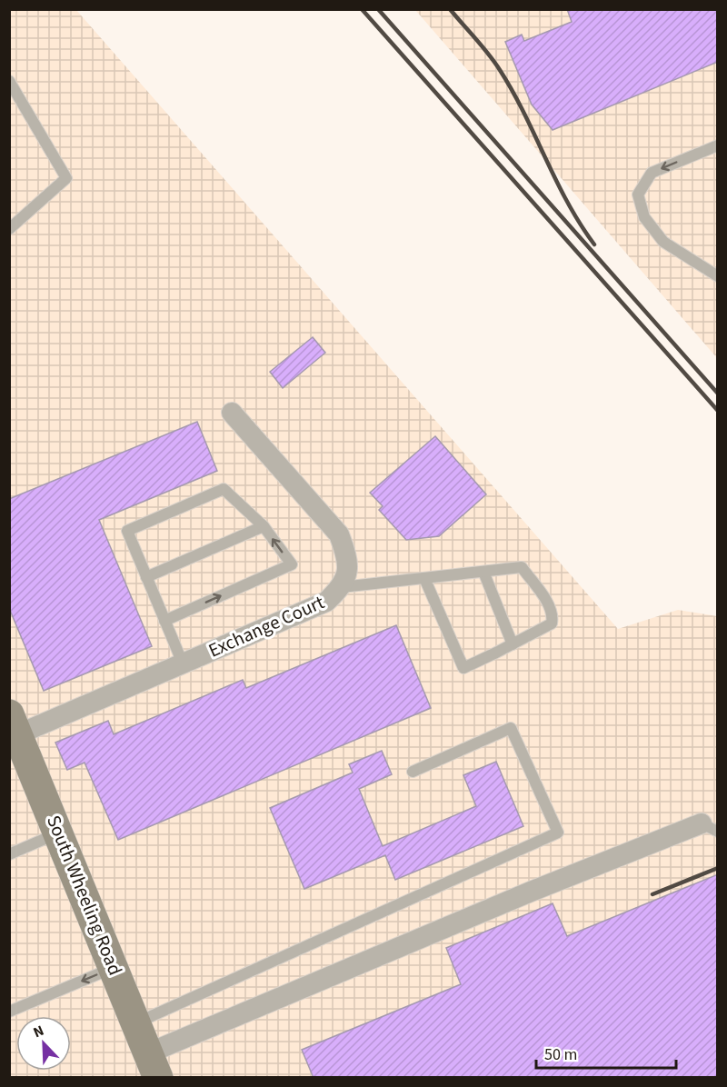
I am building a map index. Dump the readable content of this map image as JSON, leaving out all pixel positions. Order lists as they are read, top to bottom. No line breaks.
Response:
{"streets":{"main road":["South Wheeling Road"],"street":["Exchange Court"]},"crossings":[["Exchange Court","South Wheeling Road"]],"scale_bar":"50 m","north":"top left"}
